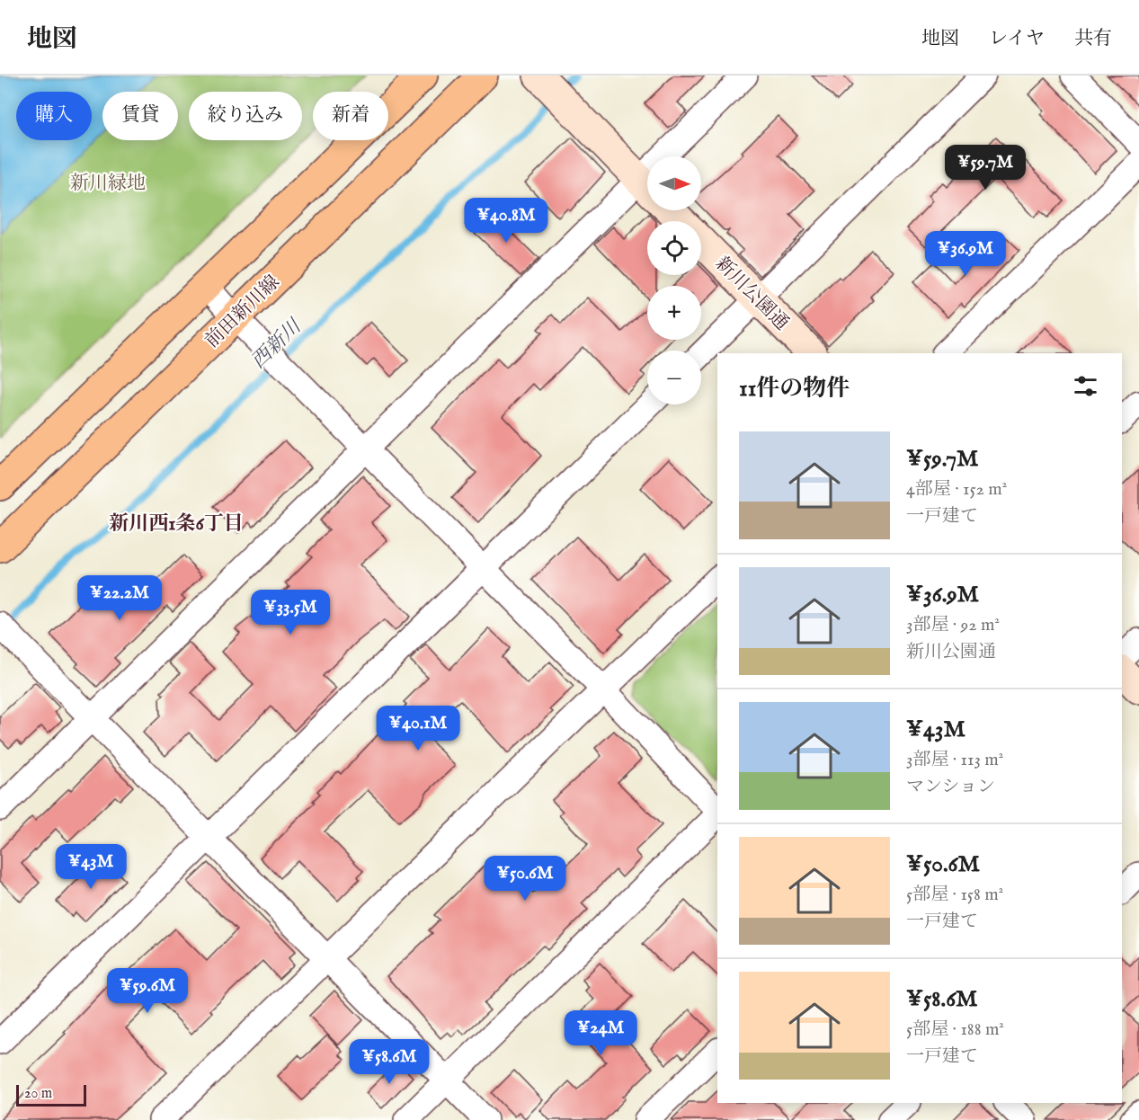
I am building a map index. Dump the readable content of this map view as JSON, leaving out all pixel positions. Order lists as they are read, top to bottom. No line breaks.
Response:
{"streets":{"main road":["前田新川線"],"street":["新川公園通"]},"districts":["新川西1条6丁目"],"water":["西新川"],"parks":["新川緑地"],"scale_bar":"20 m","north":"right","page":{"header":"地図","nav":["地図","レイヤ","共有"],"chip":["購入","賃貸","絞り込み","新着"],"price":["¥59.7M","¥40.8M","¥36.9M","¥22.2M","¥33.5M","¥40.1M","¥43M","¥50.6M","¥59.6M","¥24M","¥58.6M"],"map_buttons":["+","−"],"heading":"11件の物件","list":[{"name":"¥59.7M","note":"4部屋 · 152 m² · 一戸建て"},{"name":"¥36.9M","note":"3部屋 · 92 m² · 新川公園通"},{"name":"¥43M","note":"3部屋 · 113 m² · マンション"},{"name":"¥50.6M","note":"5部屋 · 158 m² · 一戸建て"},{"name":"¥58.6M","note":"5部屋 · 188 m² · 一戸建て"}],"scale":"20 m"}}
